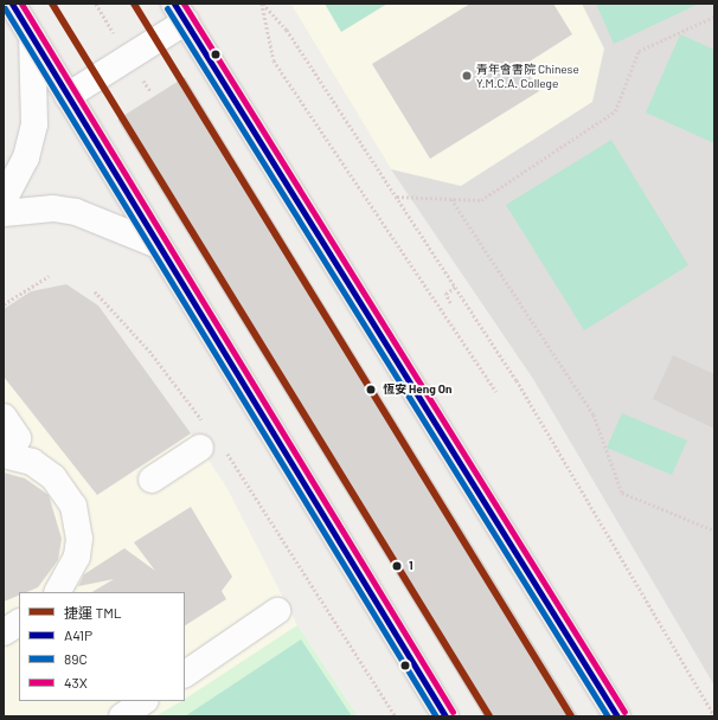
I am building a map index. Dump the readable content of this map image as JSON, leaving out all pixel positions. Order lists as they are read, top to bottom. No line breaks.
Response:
{"places":["青年會書院 Chinese Y.M.C.A. College","恆安 Heng On","1"],"lines":["metro line TML","transit line A41P","transit line 43X","transit line 89C"],"legend":["捷運 TML","A41P","89C","43X"]}
